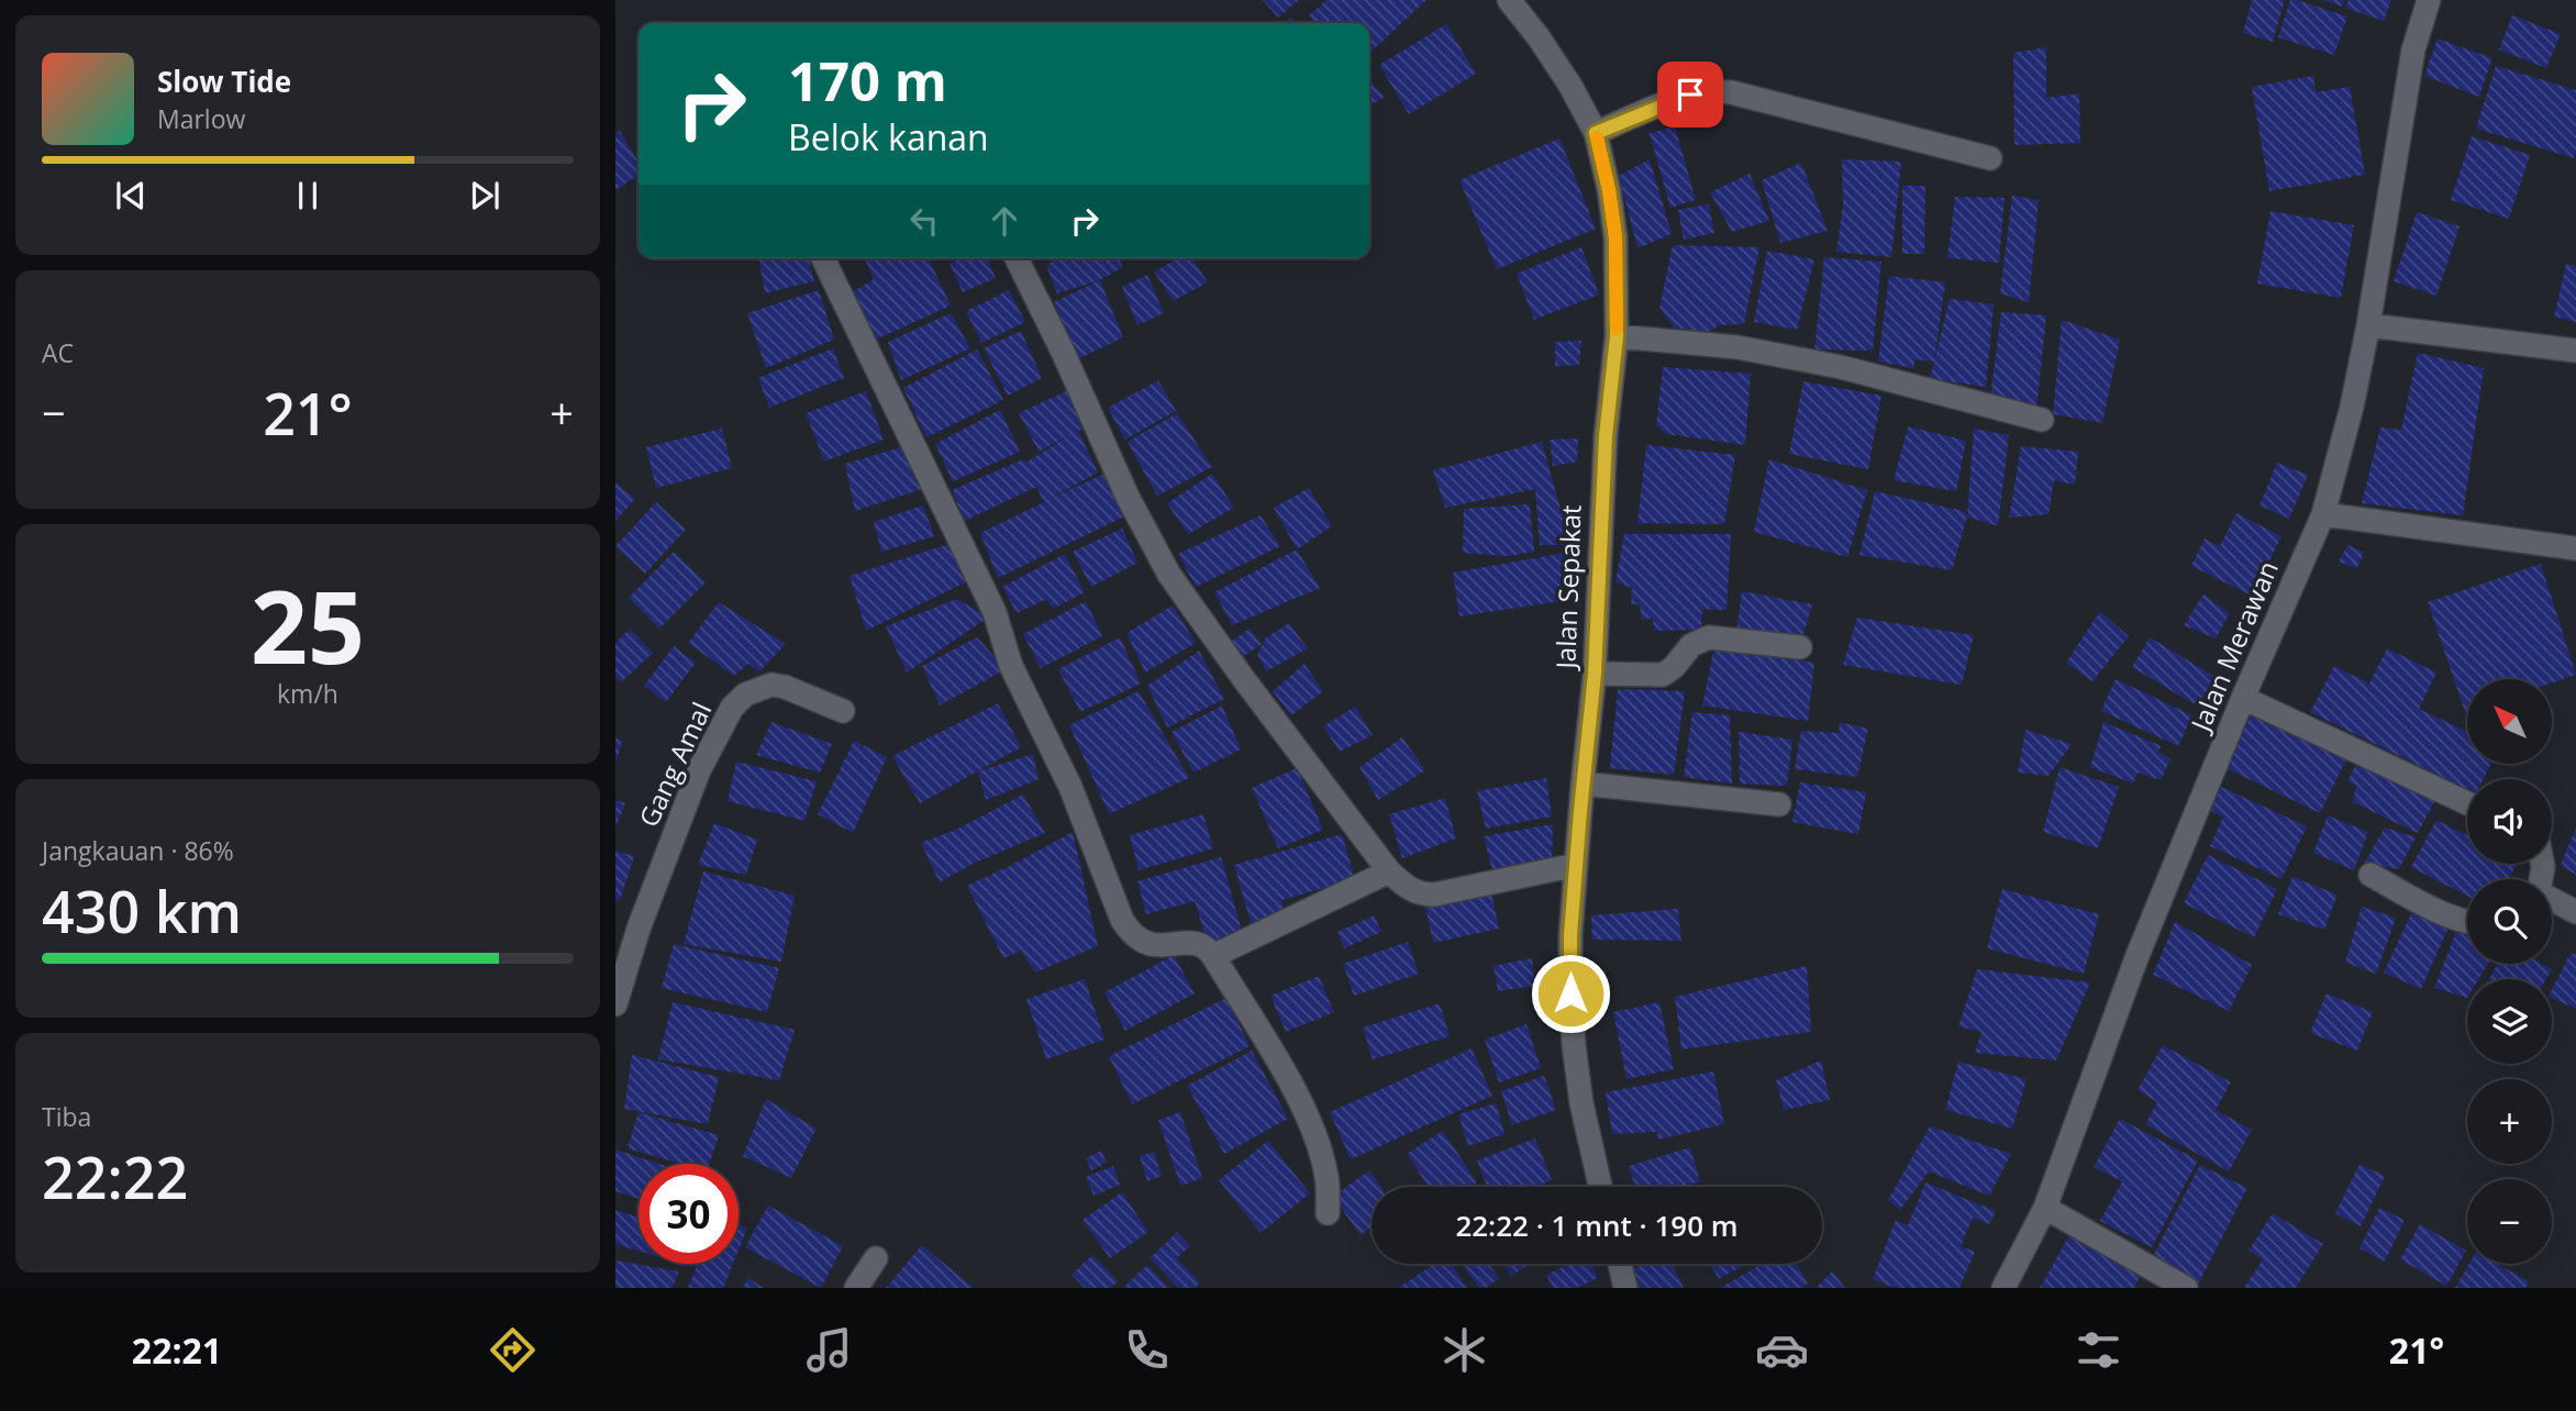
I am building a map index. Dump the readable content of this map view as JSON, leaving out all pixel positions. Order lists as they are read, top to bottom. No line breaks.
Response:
{"streets":{"street":["Jalan Sepakat","Jalan Merawan","Gang Amal"]},"north":"top left","page":{"turn":["170 m","Belok kanan"],"song":["Slow Tide","Marlow"],"tile":["AC",["25","km/h"],["Jangkauan · 86%","430 km"],["Tiba","22:22"]],"heat":["−","21°","+"],"map_buttons":["+","−"],"limit":"30","trip":"22:22 · 1 mnt · 190 m","tabs":["22:21","21°"]}}
